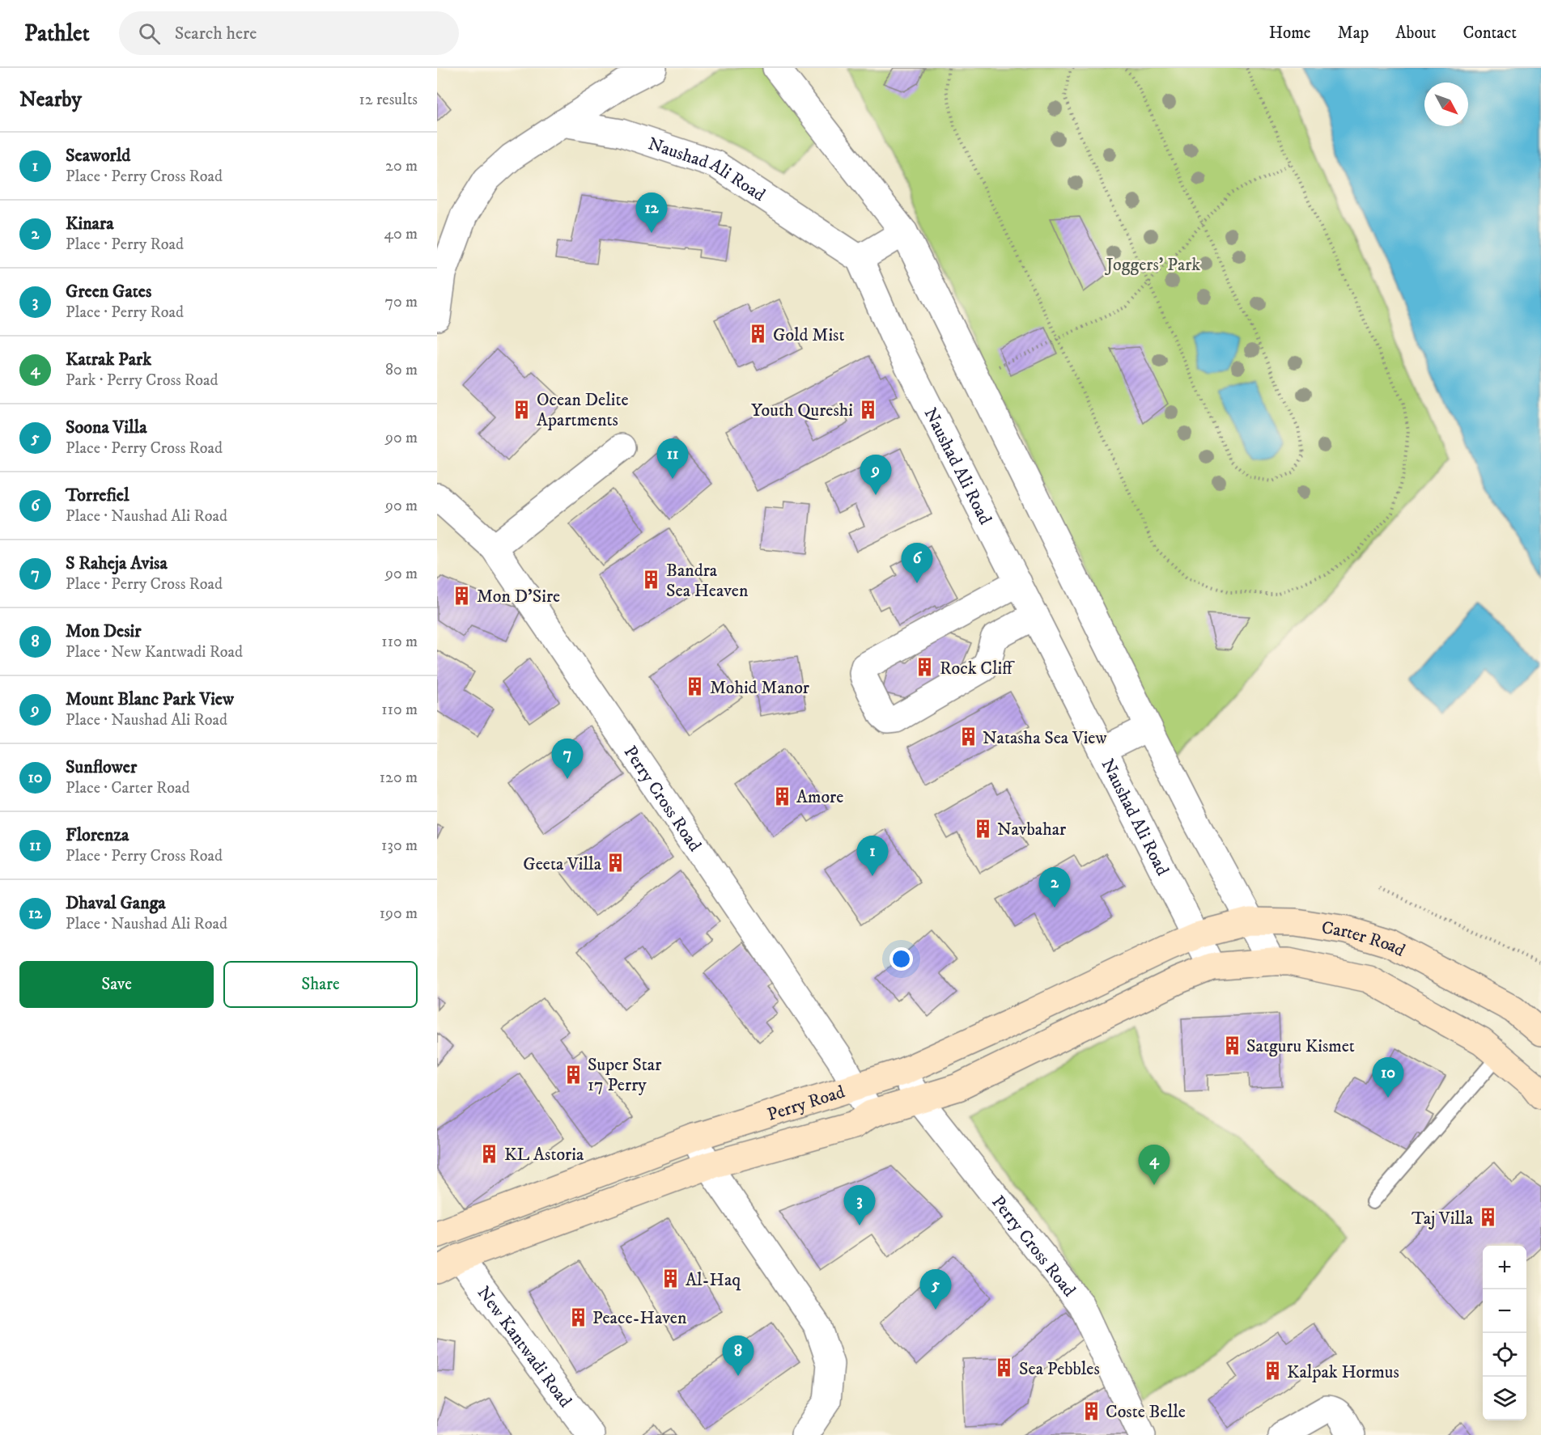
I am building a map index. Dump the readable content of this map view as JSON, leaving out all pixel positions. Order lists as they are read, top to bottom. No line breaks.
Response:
{"streets":{"main road":["Carter Road","Perry Road"],"street":["Naushad Ali Road","Perry Cross Road","New Kantwadi Road"]},"crossings":[["Naushad Ali Road","Carter Road"],["Perry Cross Road","Perry Road"],["Carter Road","Perry Road"],["Perry Road","New Kantwadi Road"]],"parks":["Joggers' Park"],"places":{"building":["Gold Mist","Ocean Delite Apartments","Youth Qureshi","Bandra Sea Heaven","Mon D'Sire","Rock Cliff","Mohid Manor","Natasha Sea View","Amore","Navbahar","Geeta Villa","Satguru Kismet","Super Star 17 Perry","KL Astoria","Taj Villa","Al-Haq","Peace-Haven","Sea Pebbles","Kalpak Hormus","Coste Belle"]},"north":"bottom right","page":{"header":"Pathlet","search":"Search here","nav":["Home","Map","About","Contact"],"heading":["Nearby","12 results"],"list":[{"mark":"1","name":"Seaworld","note":"Place · Perry Cross Road","value":"20 m"},{"mark":"2","name":"Kinara","note":"Place · Perry Road","value":"40 m"},{"mark":"3","name":"Green Gates","note":"Place · Perry Road","value":"70 m"},{"mark":"4","name":"Katrak Park","note":"Park · Perry Cross Road","value":"80 m"},{"mark":"5","name":"Soona Villa","note":"Place · Perry Cross Road","value":"90 m"},{"mark":"6","name":"Torrefiel","note":"Place · Naushad Ali Road","value":"90 m"},{"mark":"7","name":"S Raheja Avisa","note":"Place · Perry Cross Road","value":"90 m"},{"mark":"8","name":"Mon Desir","note":"Place · New Kantwadi Road","value":"110 m"},{"mark":"9","name":"Mount Blanc Park View","note":"Place · Naushad Ali Road","value":"110 m"},{"mark":"10","name":"Sunflower","note":"Place · Carter Road","value":"120 m"},{"mark":"11","name":"Florenza","note":"Place · Perry Cross Road","value":"130 m"},{"mark":"12","name":"Dhaval Ganga","note":"Place · Naushad Ali Road","value":"190 m"}],"pins":["12","11","9","6","7","1","2","10","4","3","5","8"],"buttons":["Save","Share"],"map_buttons":["+","−"]}}
